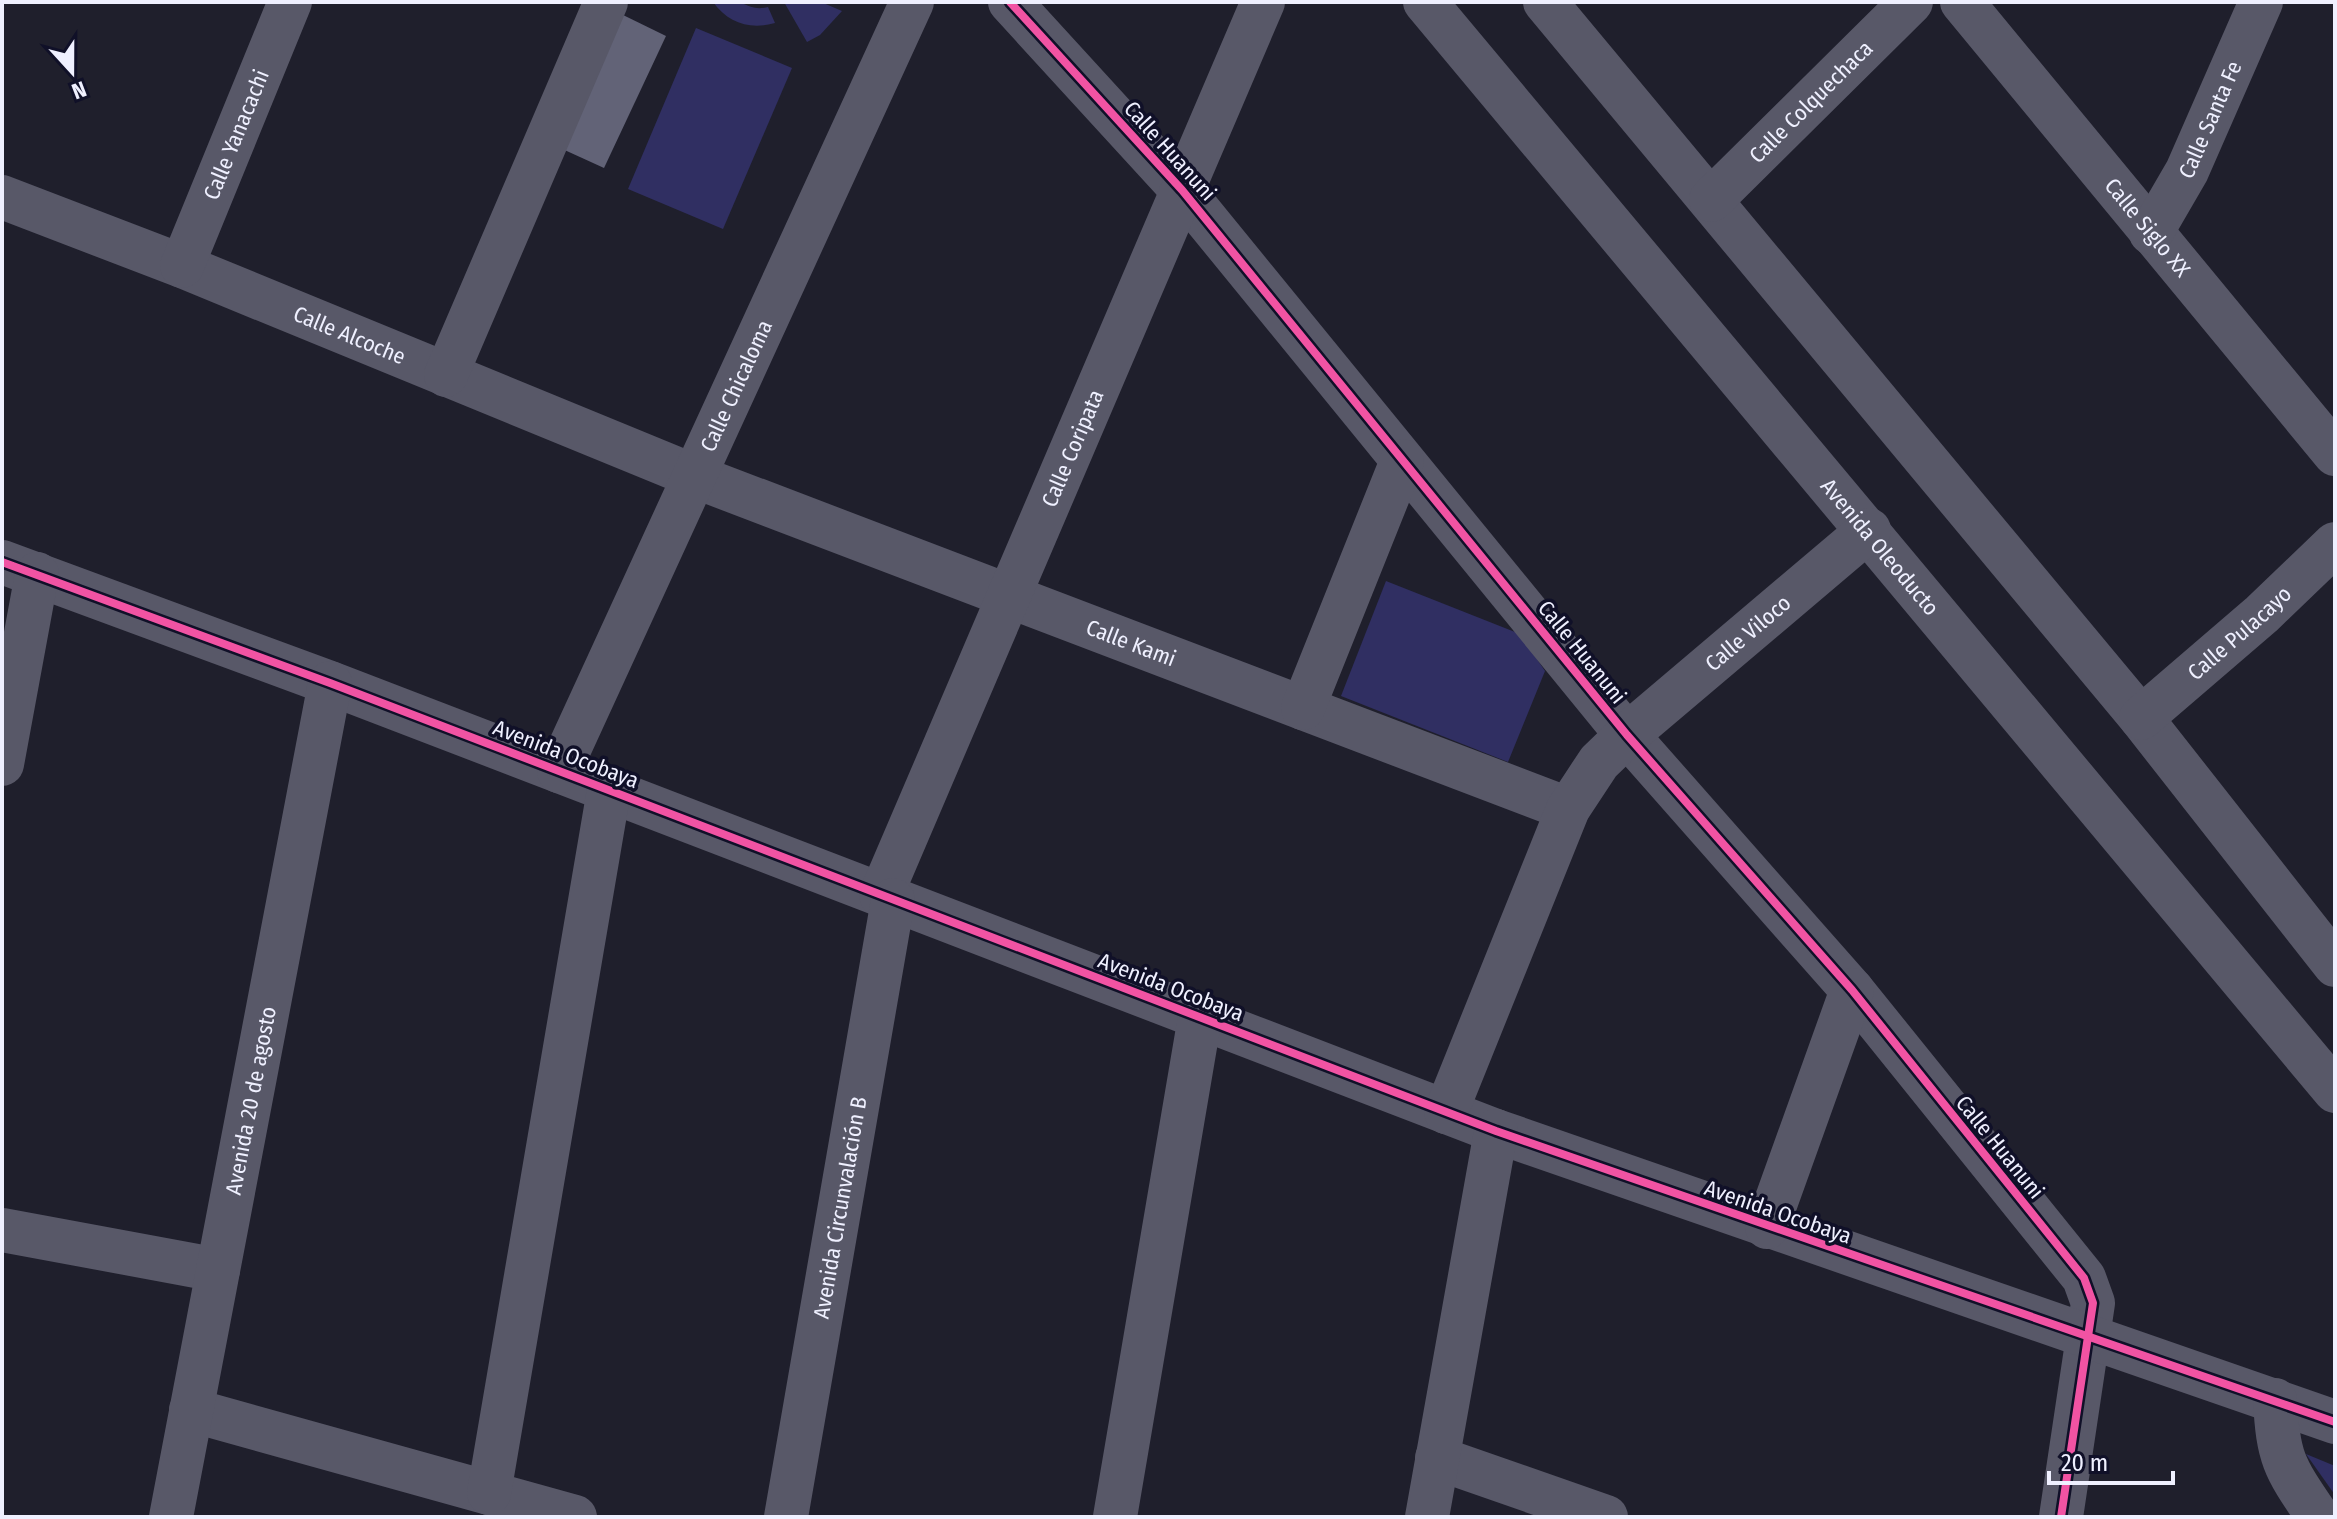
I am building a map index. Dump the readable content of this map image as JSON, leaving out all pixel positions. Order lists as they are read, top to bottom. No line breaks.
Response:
{"streets":{"street":["Calle Colquechaca","Calle Santa Fe","Calle Yanacachi","Calle Huanuni","Calle Siglo XX","Calle Alcoche","Calle Chicaloma","Calle Coripata","Avenida Oleoducto","Calle Viloco","Calle Pulacayo","Calle Kami","Avenida Ocobaya","Avenida 20 de agosto","Avenida Circunvalación B"]},"crossings":[["Calle Santa Fe","Calle Siglo XX"],["Calle Yanacachi","Calle Alcoche"],["Calle Huanuni","Calle Coripata"],["Calle Huanuni","Calle Viloco"],["Calle Huanuni","Avenida Ocobaya"],["Calle Alcoche","Calle Chicaloma"],["Calle Alcoche","Calle Kami"],["Calle Chicaloma","Calle Kami"],["Calle Chicaloma","Avenida Ocobaya"],["Calle Coripata","Calle Kami"],["Calle Coripata","Avenida Ocobaya"],["Calle Coripata","Avenida Circunvalación B"],["Avenida Oleoducto","Calle Viloco"],["Calle Viloco","Calle Kami"],["Calle Viloco","Avenida Ocobaya"],["Avenida Ocobaya","Avenida 20 de agosto"],["Avenida Ocobaya","Avenida Circunvalación B"]],"scale_bar":"20 m","north":"bottom"}
